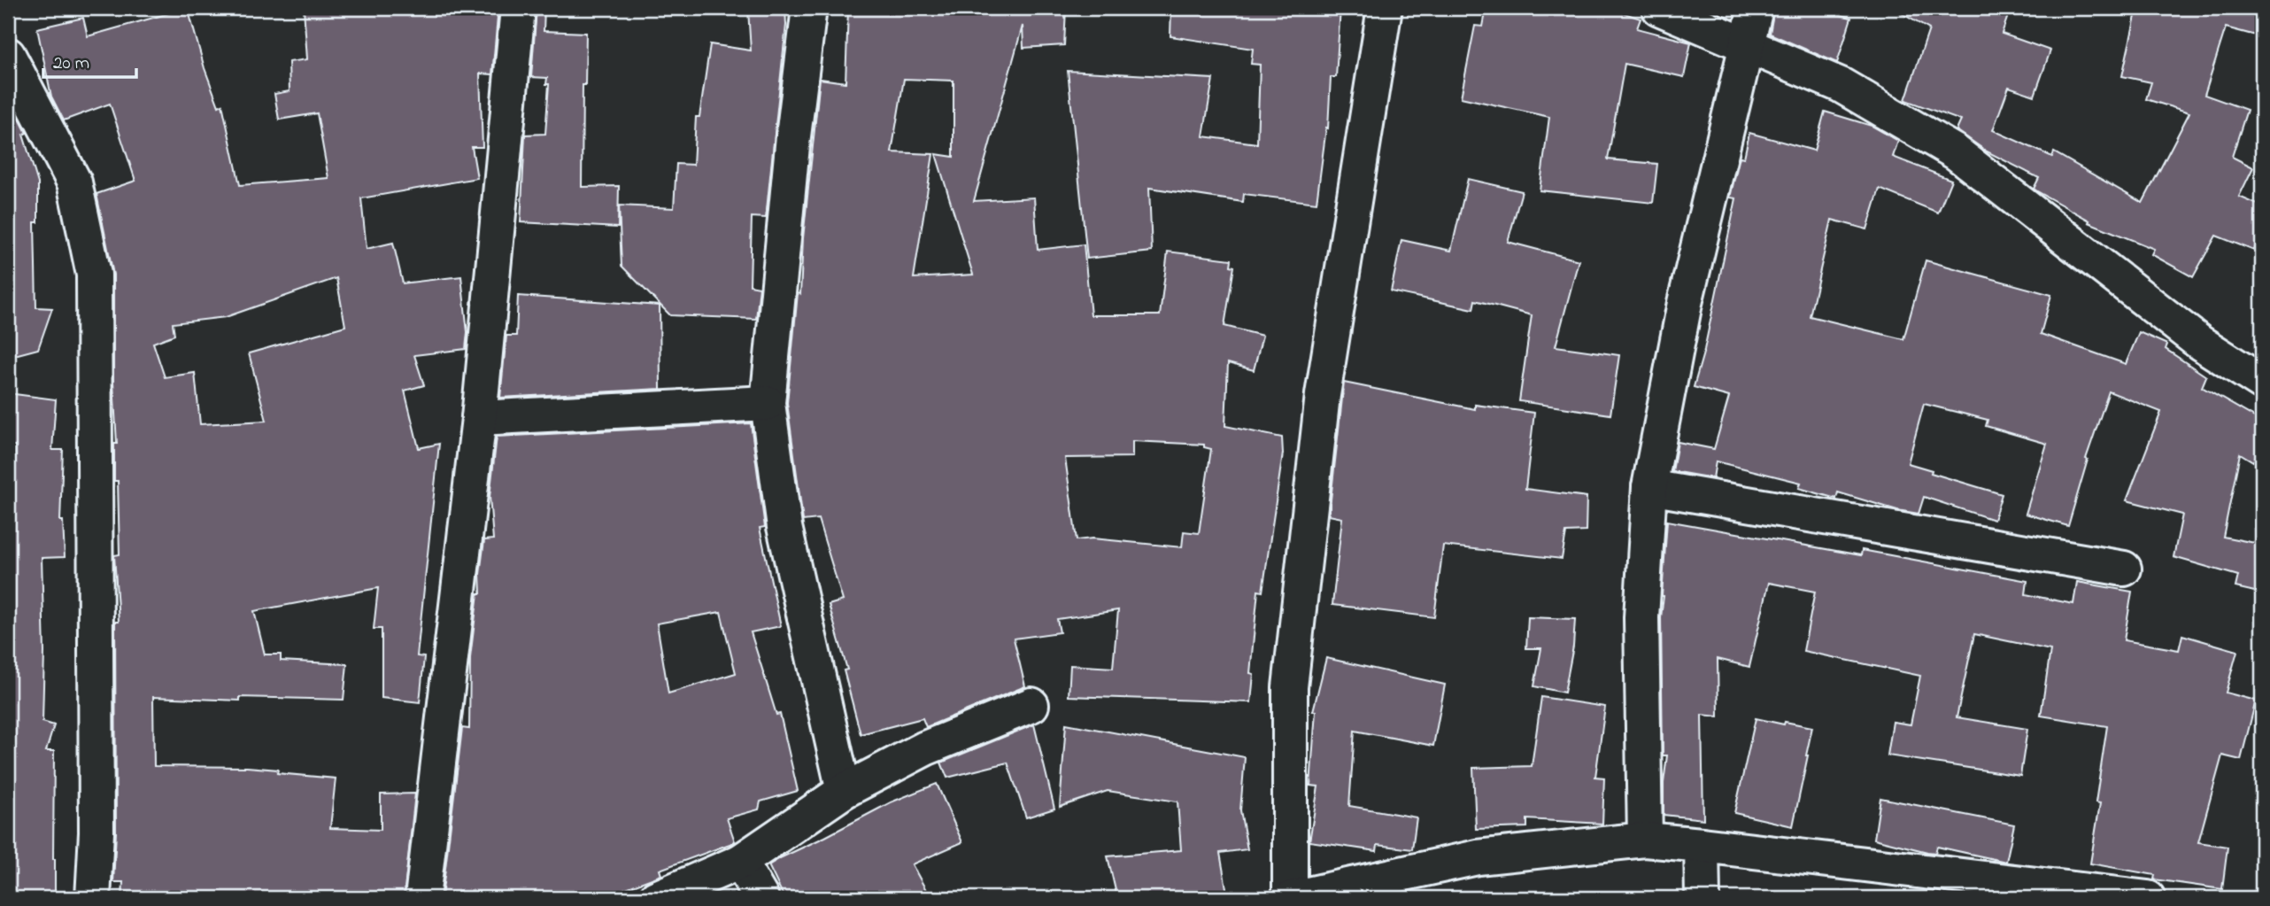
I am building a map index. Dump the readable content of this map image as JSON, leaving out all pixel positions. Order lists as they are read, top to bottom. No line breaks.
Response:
{"scale_bar":"20 m"}
